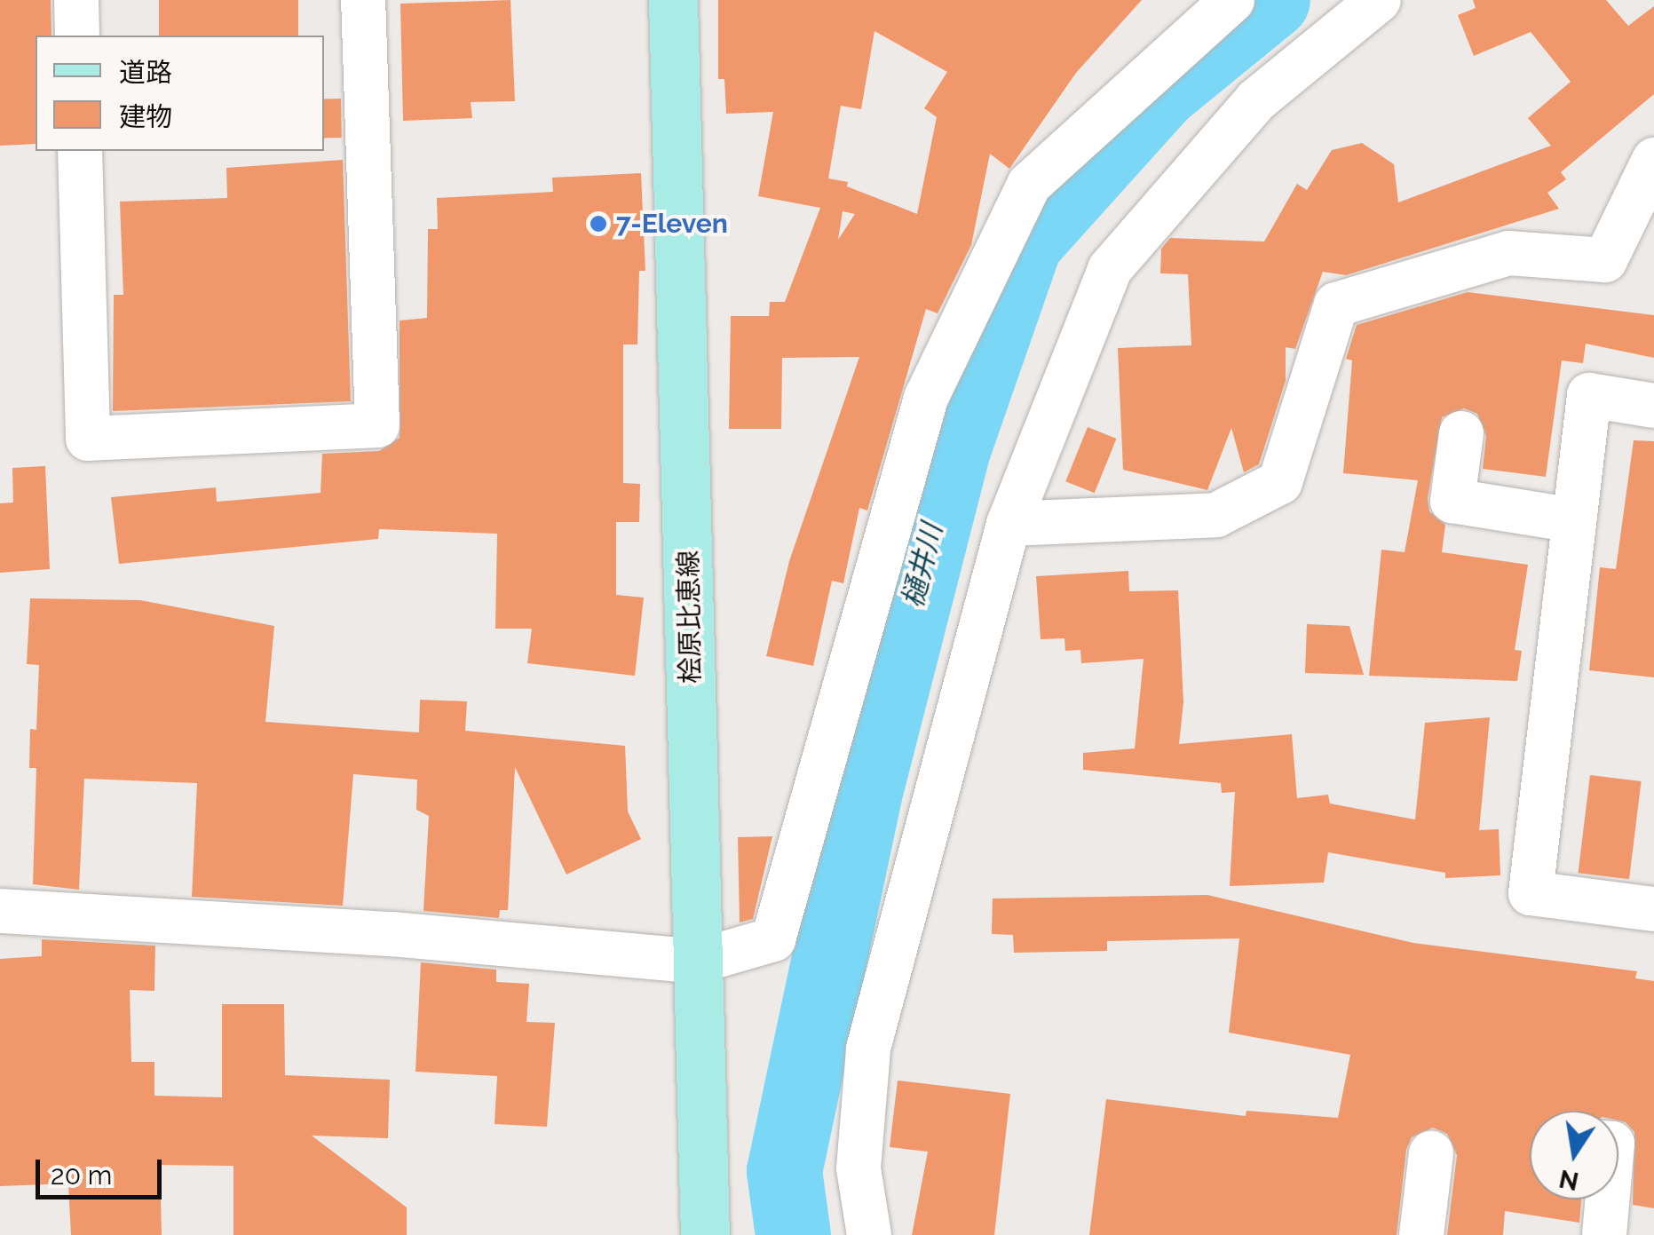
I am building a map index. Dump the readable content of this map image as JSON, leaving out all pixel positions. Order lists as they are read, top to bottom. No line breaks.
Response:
{"streets":{"main road":["桧原比恵線"]},"water":["樋井川"],"places":["7-Eleven"],"legend":["道路","建物"],"scale_bar":"20 m","north":"bottom"}
